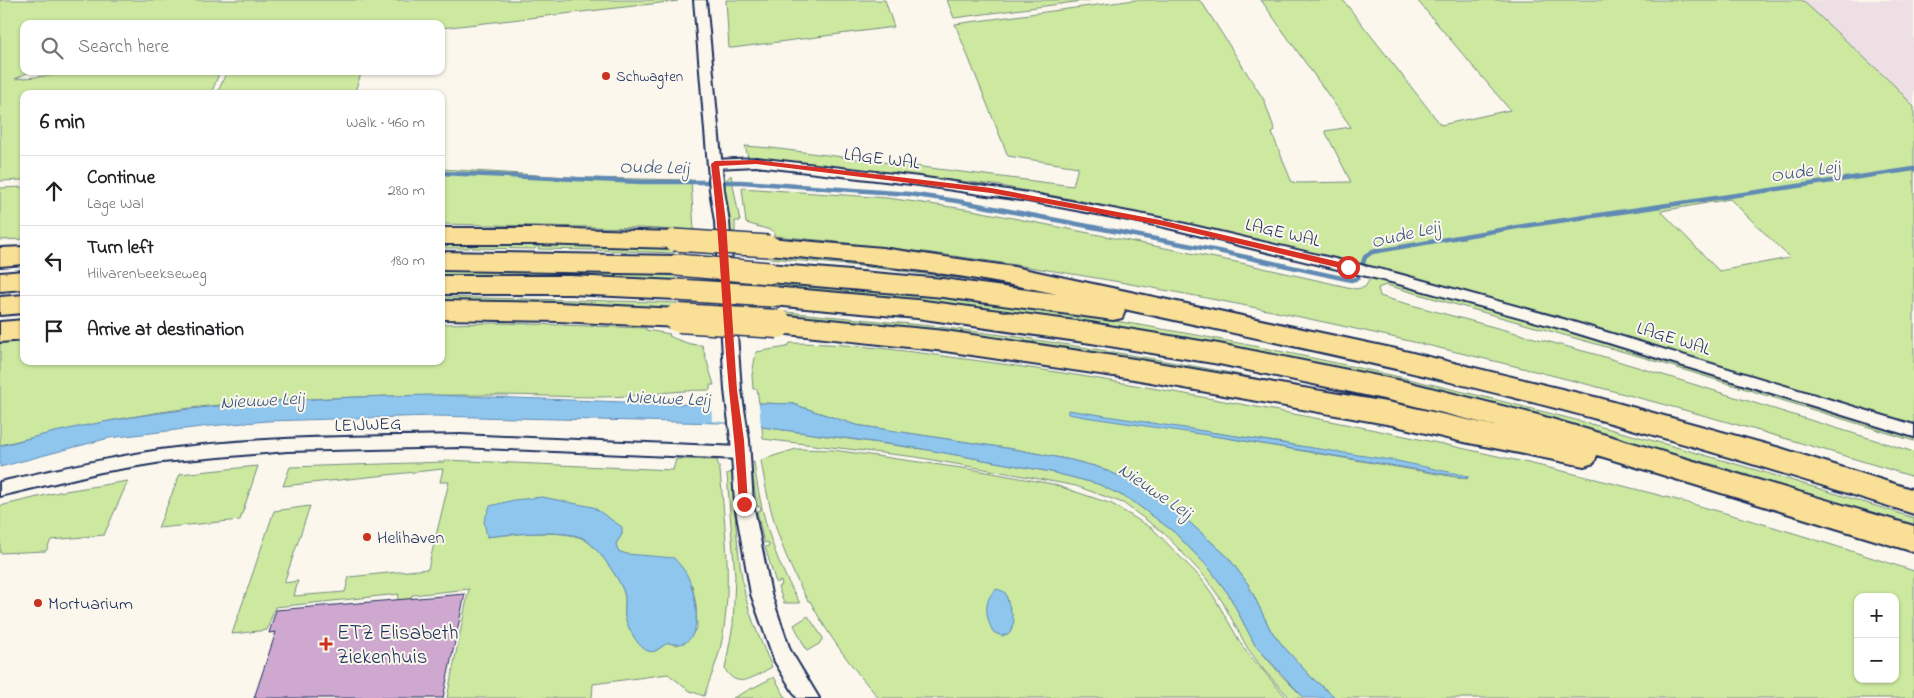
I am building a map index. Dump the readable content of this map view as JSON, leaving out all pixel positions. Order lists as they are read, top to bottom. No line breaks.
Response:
{"streets":{"street":["LAGE WAL","LEIJWEG"]},"water":["Oude Leij","Nieuwe Leij"],"places":{"other":["Schwagten","Helihaven","Mortuarium"],"health":["ETZ Elisabeth Ziekenhuis"]},"page":{"search":"Search here","heading":["6 min","Walk · 460 m"],"list":[["Continue","Lage Wal","280 m"],["Turn left","Hilvarenbeekseweg","180 m"],"Arrive at destination"],"map_buttons":["+","−"]}}
